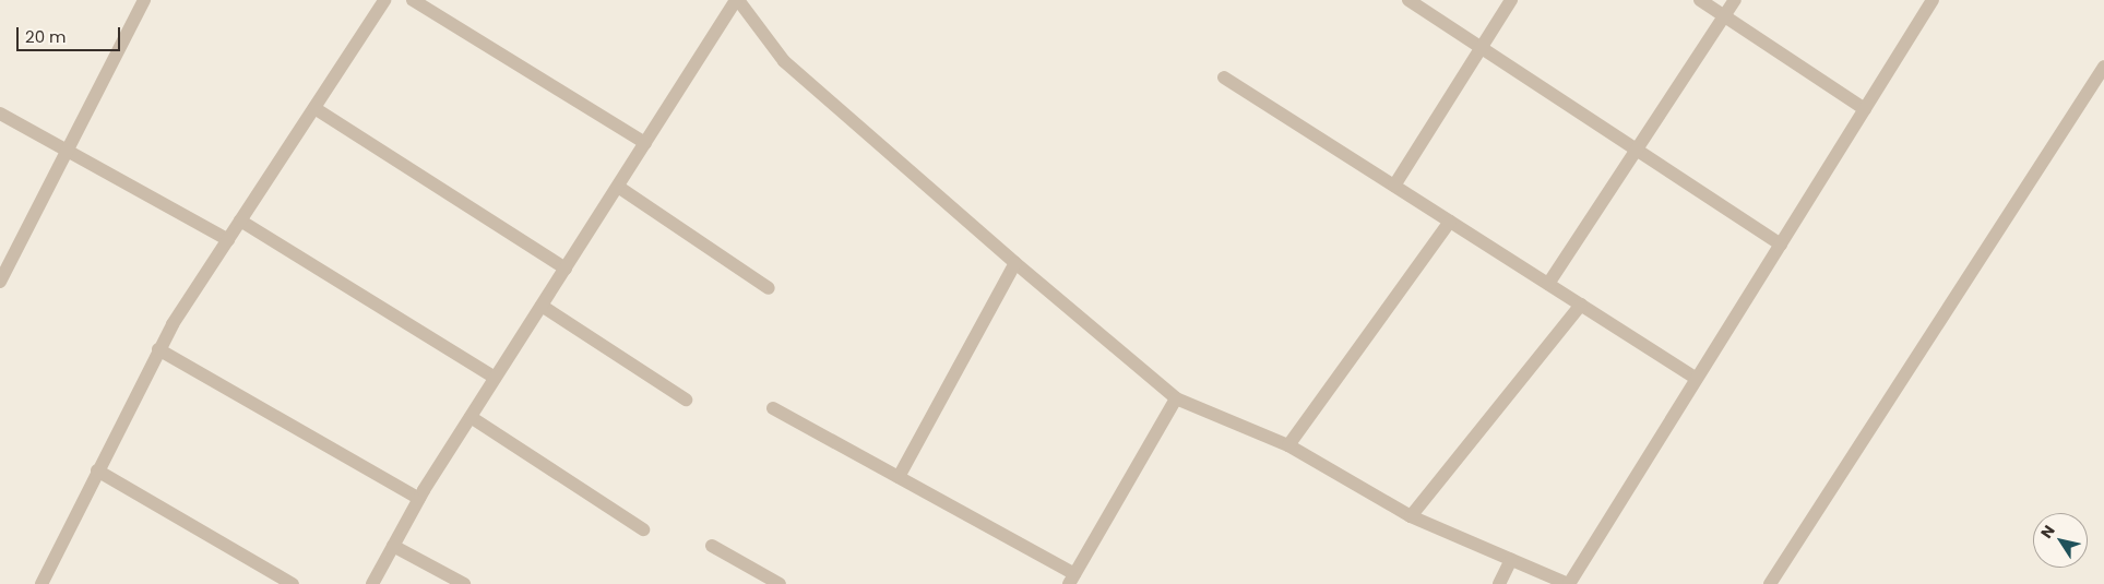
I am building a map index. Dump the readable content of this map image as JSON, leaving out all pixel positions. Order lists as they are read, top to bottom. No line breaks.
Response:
{"scale_bar":"20 m","north":"top left"}
